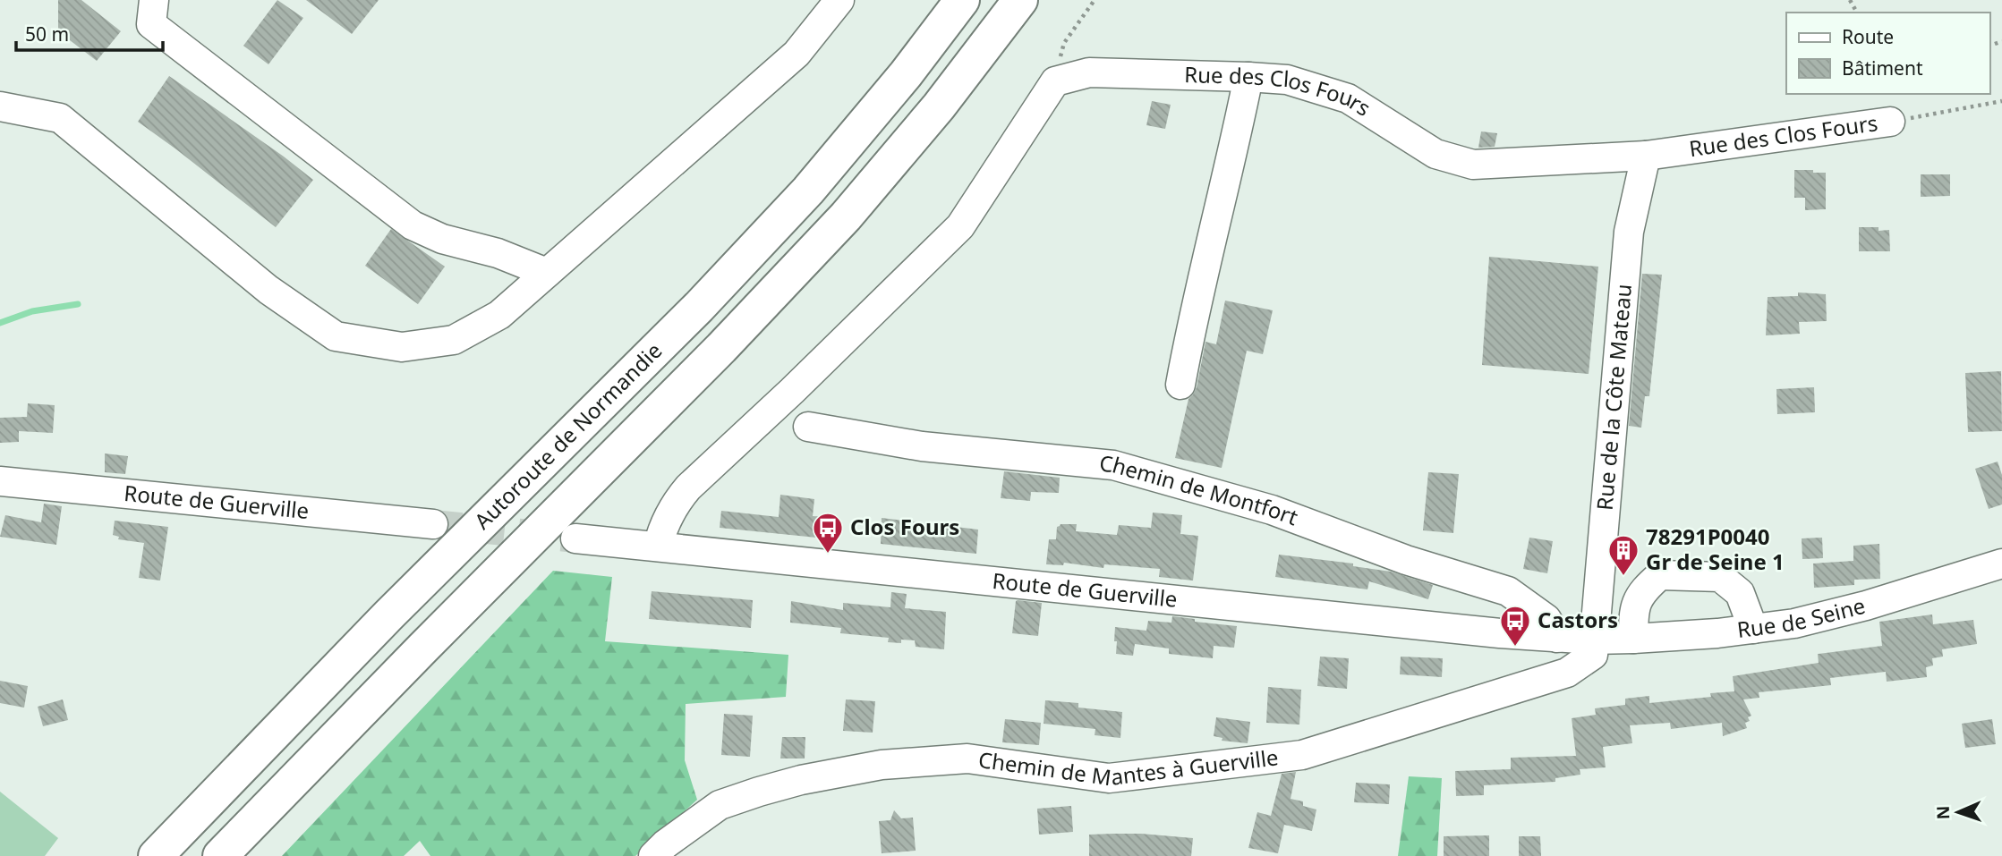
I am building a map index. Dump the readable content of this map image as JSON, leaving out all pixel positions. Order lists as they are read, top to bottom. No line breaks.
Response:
{"streets":{"highway":["Autoroute de Normandie"],"street":["Rue des Clos Fours","Rue de la Côte Mateau","Chemin de Montfort","Route de Guerville","Rue de Seine","Chemin de Mantes à Guerville"]},"crossings":[["Rue des Clos Fours","Rue de la Côte Mateau"],["Rue de la Côte Mateau","Route de Guerville"],["Rue de la Côte Mateau","Rue de Seine"],["Rue de la Côte Mateau","Chemin de Mantes à Guerville"],["Chemin de Montfort","Route de Guerville"],["Route de Guerville","Rue de Seine"],["Route de Guerville","Chemin de Mantes à Guerville"],["Rue de Seine","Chemin de Mantes à Guerville"]],"places":{"bus stop":["Clos Fours","Castors"],"building":["78291P0040 Gr de Seine 1"]},"legend":["Route","Bâtiment"],"scale_bar":"50 m","north":"left"}
